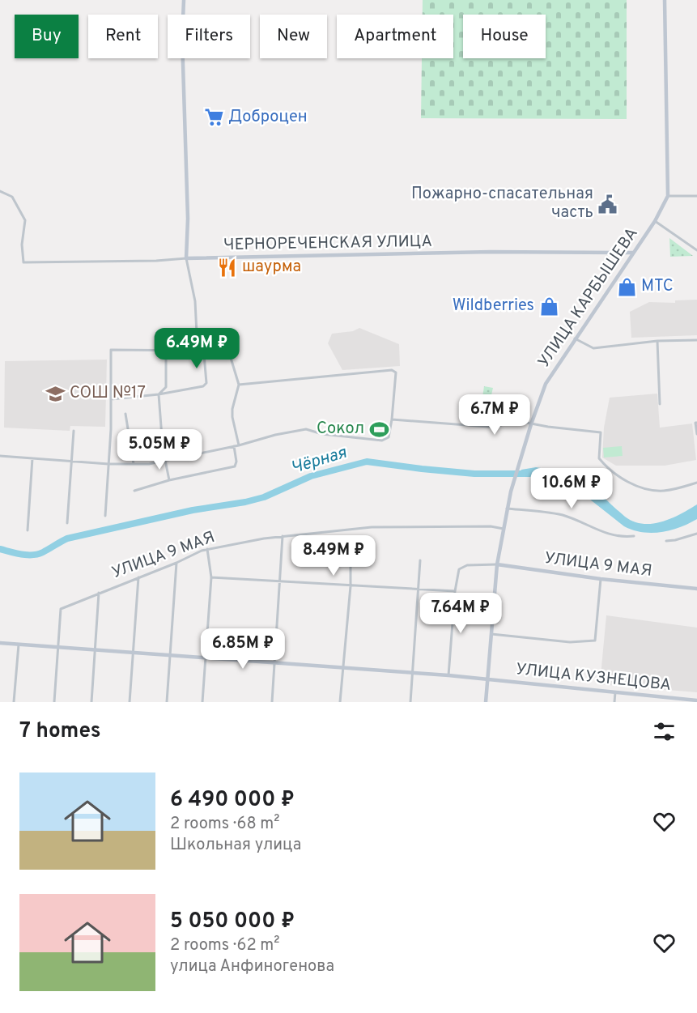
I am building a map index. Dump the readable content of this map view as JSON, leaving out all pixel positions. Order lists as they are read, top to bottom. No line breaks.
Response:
{"streets":{"main road":["ЧЕРНОРЕЧЕНСКАЯ УЛИЦА","УЛИЦА КАРБЫШЕВА","УЛИЦА 9 МАЯ","УЛИЦА КУЗНЕЦОВА"]},"crossings":[["ЧЕРНОРЕЧЕНСКАЯ УЛИЦА","УЛИЦА КАРБЫШЕВА"],["УЛИЦА КАРБЫШЕВА","УЛИЦА 9 МАЯ"],["УЛИЦА КАРБЫШЕВА","УЛИЦА КУЗНЕЦОВА"],["УЛИЦА 9 МАЯ","УЛИЦА КУЗНЕЦОВА"]],"water":["Чёрная"],"places":{"supermarket":["Доброцен"],"public building":["Пожарно-спасательная часть"],"restaurant":["шаурма"],"shop":["МТС","Wildberries"],"school or university":["СОШ №17"],"sports":["Сокол"]},"page":{"chip":["Buy","Rent","Filters","New","Apartment","House"],"price":["6.49M ₽","6.7M ₽","5.05M ₽","10.6M ₽","8.49M ₽","7.64M ₽","6.85M ₽"],"heading":"7 homes","list":[{"name":"6 490 000 ₽","note":"2 rooms · 68 m² · Школьная улица"},{"name":"5 050 000 ₽","note":"2 rooms · 62 m² · улица Анфиногенова"}]}}
